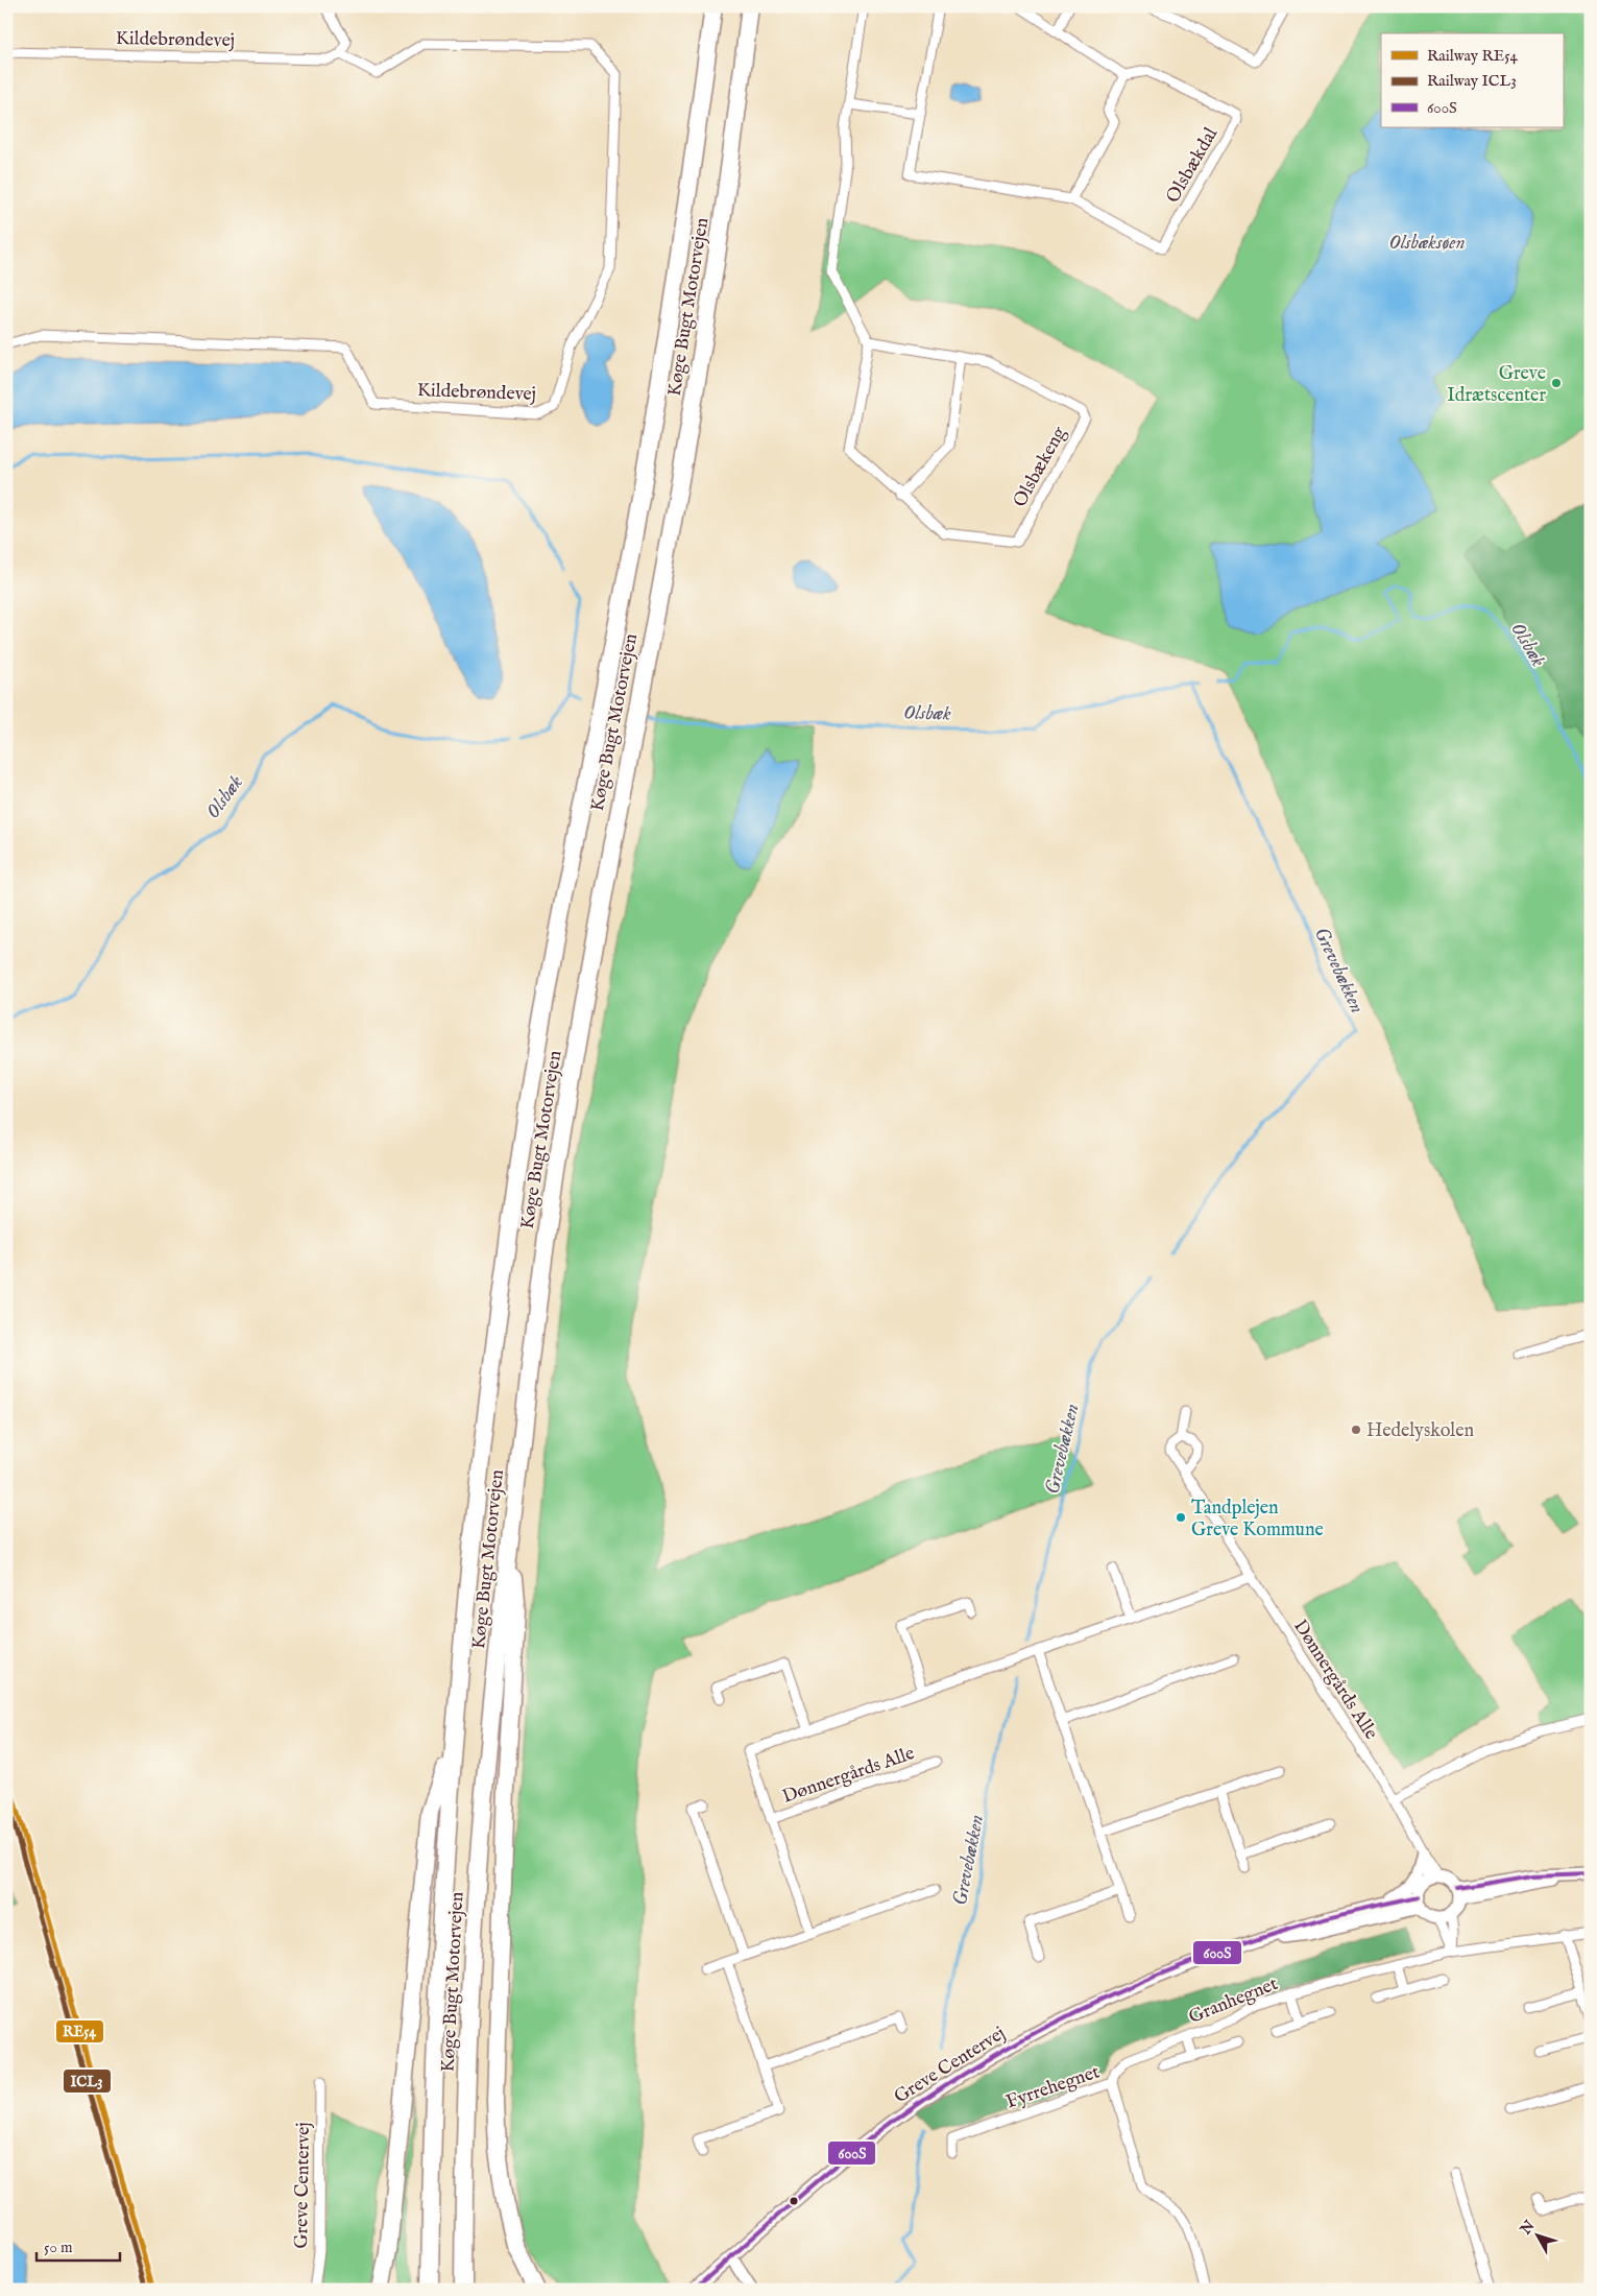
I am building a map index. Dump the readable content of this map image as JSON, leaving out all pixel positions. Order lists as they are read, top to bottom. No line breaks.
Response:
{"streets":{"highway":["Køge Bugt Motorvejen"],"street":["Kildebrøndevej","Olsbækdal","Olsbækeng","Dønnergårds Alle","Granhegnet","Greve Centervej","Fyrrehegnet"]},"crossings":[["Dønnergårds Alle","Greve Centervej"],["Granhegnet","Fyrrehegnet"]],"water":["Olsbæksøen","Olsbæk","Grevebækken"],"places":["Greve Idrætscenter","Hedelyskolen","Tandplejen Greve Kommune"],"lines":["rail line RE54","rail line ICL3","transit line 600S"],"legend":["Railway RE54","Railway ICL3","600S"],"scale_bar":"50 m","north":"top left"}
